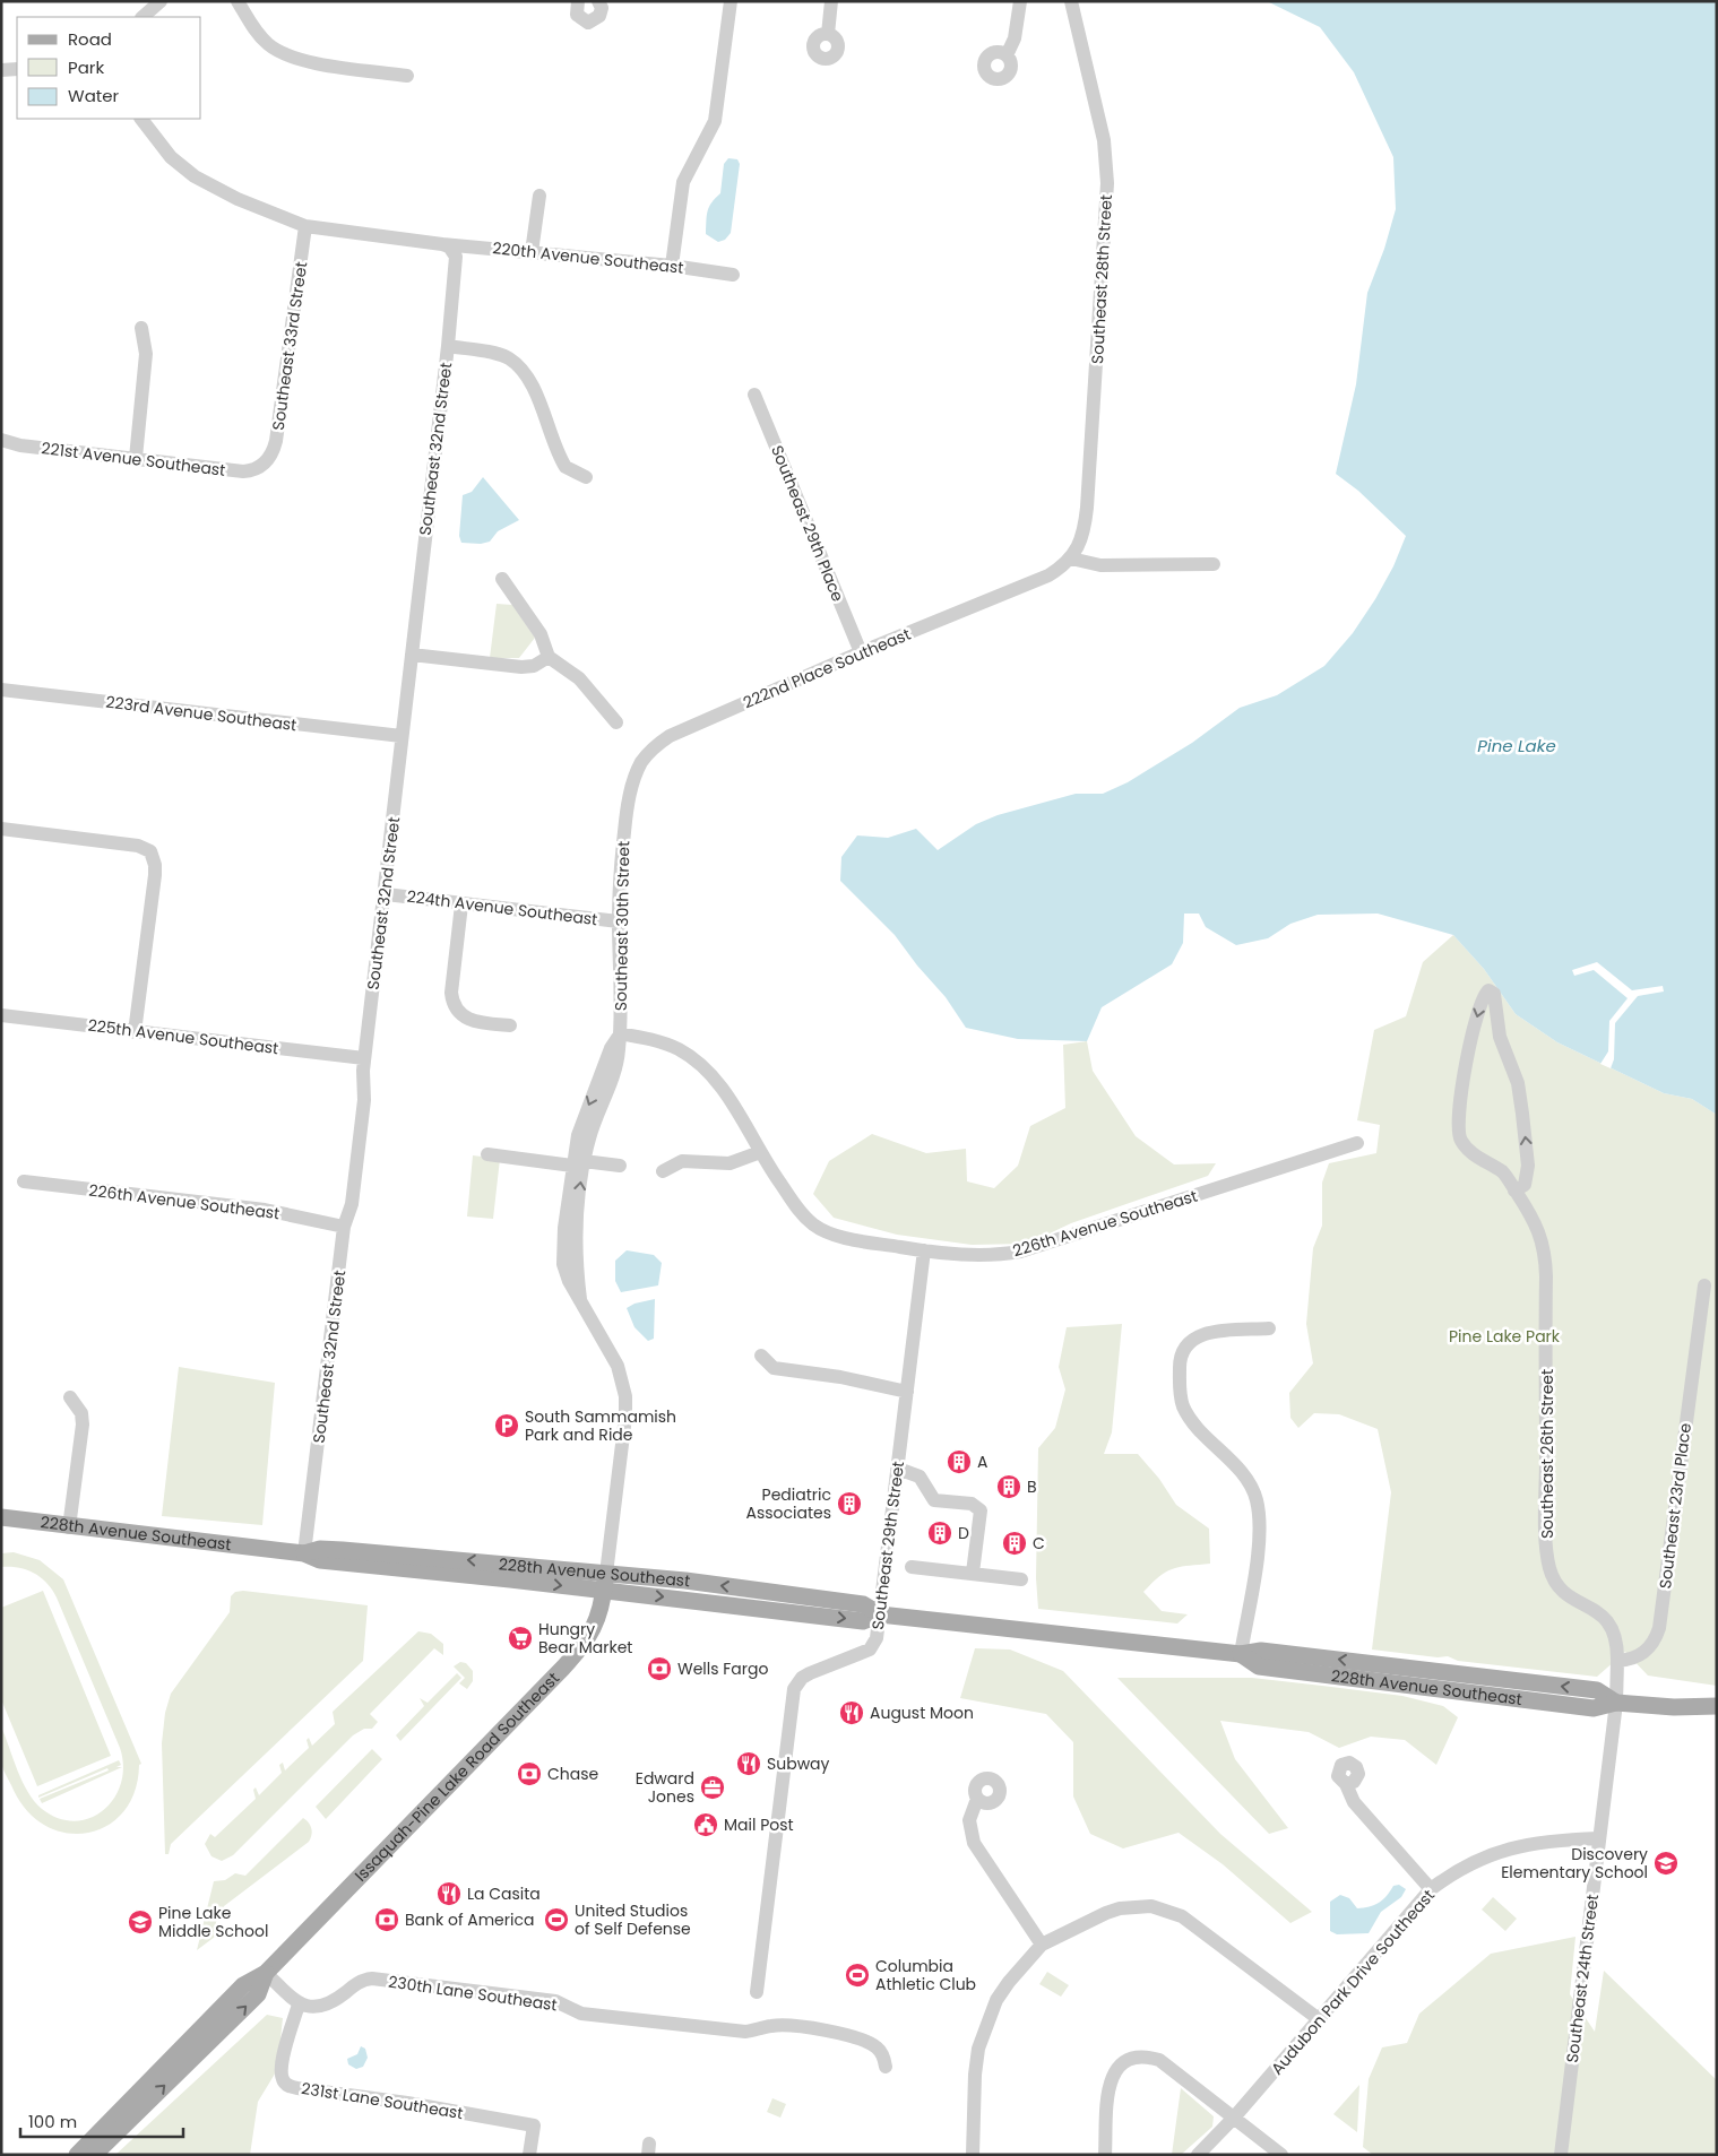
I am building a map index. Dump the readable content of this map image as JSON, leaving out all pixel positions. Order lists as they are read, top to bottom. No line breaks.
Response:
{"streets":{"main road":["228th Avenue Southeast","Issaquah-Pine Lake Road Southeast"],"street":["220th Avenue Southeast","Southeast 28th Street","Southeast 33rd Street","Southeast 32nd Street","221st Avenue Southeast","Southeast 29th Place","222nd Place Southeast","223rd Avenue Southeast","224th Avenue Southeast","Southeast 30th Street","225th Avenue Southeast","226th Avenue Southeast","Southeast 26th Street","Southeast 23rd Place","Southeast 29th Street","Southeast 24th Street","Audubon Park Drive Southeast","230th Lane Southeast","231st Lane Southeast"]},"crossings":[["220th Avenue Southeast","Southeast 33rd Street"],["220th Avenue Southeast","Southeast 32nd Street"],["Southeast 28th Street","222nd Place Southeast"],["Southeast 33rd Street","221st Avenue Southeast"],["Southeast 32nd Street","223rd Avenue Southeast"],["Southeast 32nd Street","224th Avenue Southeast"],["Southeast 32nd Street","225th Avenue Southeast"],["Southeast 32nd Street","226th Avenue Southeast"],["Southeast 32nd Street","228th Avenue Southeast"],["Southeast 29th Place","222nd Place Southeast"],["222nd Place Southeast","Southeast 30th Street"],["224th Avenue Southeast","Southeast 30th Street"],["Southeast 30th Street","Issaquah-Pine Lake Road Southeast"],["226th Avenue Southeast","Southeast 29th Street"],["Southeast 26th Street","Southeast 23rd Place"],["228th Avenue Southeast","Southeast 29th Street"],["228th Avenue Southeast","Issaquah-Pine Lake Road Southeast"],["228th Avenue Southeast","Southeast 24th Street"],["Southeast 24th Street","Audubon Park Drive Southeast"],["230th Lane Southeast","231st Lane Southeast"]],"water":["Pine Lake"],"parks":["Pine Lake Park"],"places":{"parking":["South Sammamish Park and Ride"],"building":["A","B","Pediatric Associates","D","C"],"supermarket":["Hungry Bear Market"],"bank":["Wells Fargo","Chase","Bank of America"],"restaurant":["August Moon","Subway","La Casita"],"office":["Edward Jones"],"public building":["Mail Post"],"school or university":["Discovery Elementary School","Pine Lake Middle School"],"sports":["United Studios of Self Defense","Columbia Athletic Club"]},"legend":["Road","Park","Water"],"scale_bar":"100 m"}
